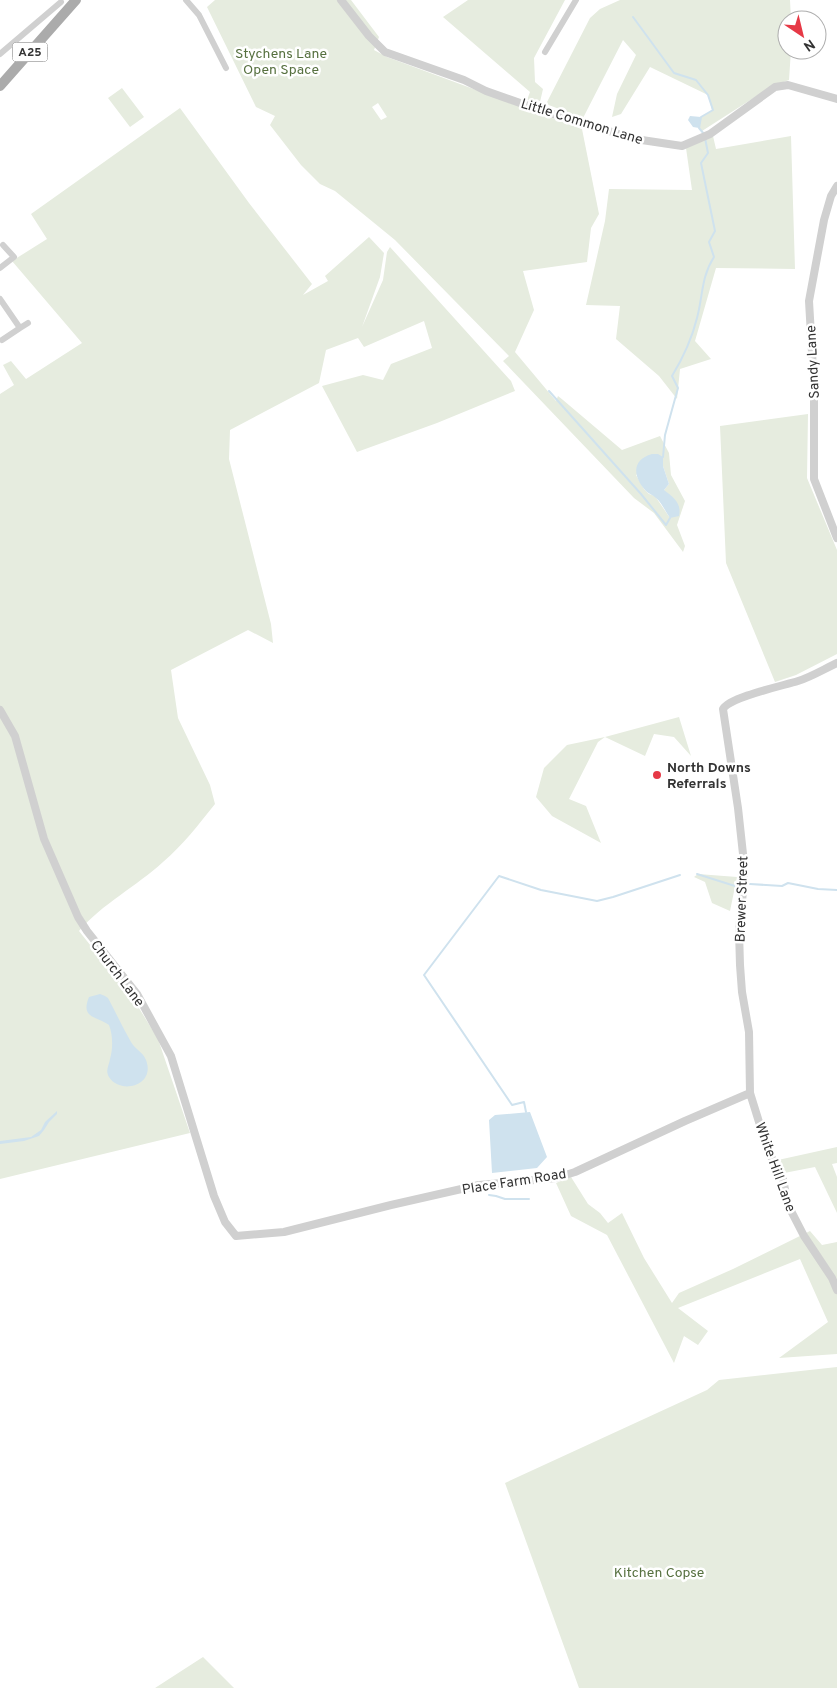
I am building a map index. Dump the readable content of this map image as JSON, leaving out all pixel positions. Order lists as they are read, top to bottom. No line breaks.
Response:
{"streets":{"main road":["A25"],"street":["Little Common Lane","Sandy Lane","Brewer Street","Church Lane","White Hill Lane","Place Farm Road"]},"crossings":[["Brewer Street","White Hill Lane"],["Brewer Street","Place Farm Road"],["Church Lane","Place Farm Road"],["White Hill Lane","Place Farm Road"]],"parks":["Stychens Lane Open Space","Kitchen Copse"],"places":["North Downs Referrals"],"north":"bottom right"}
